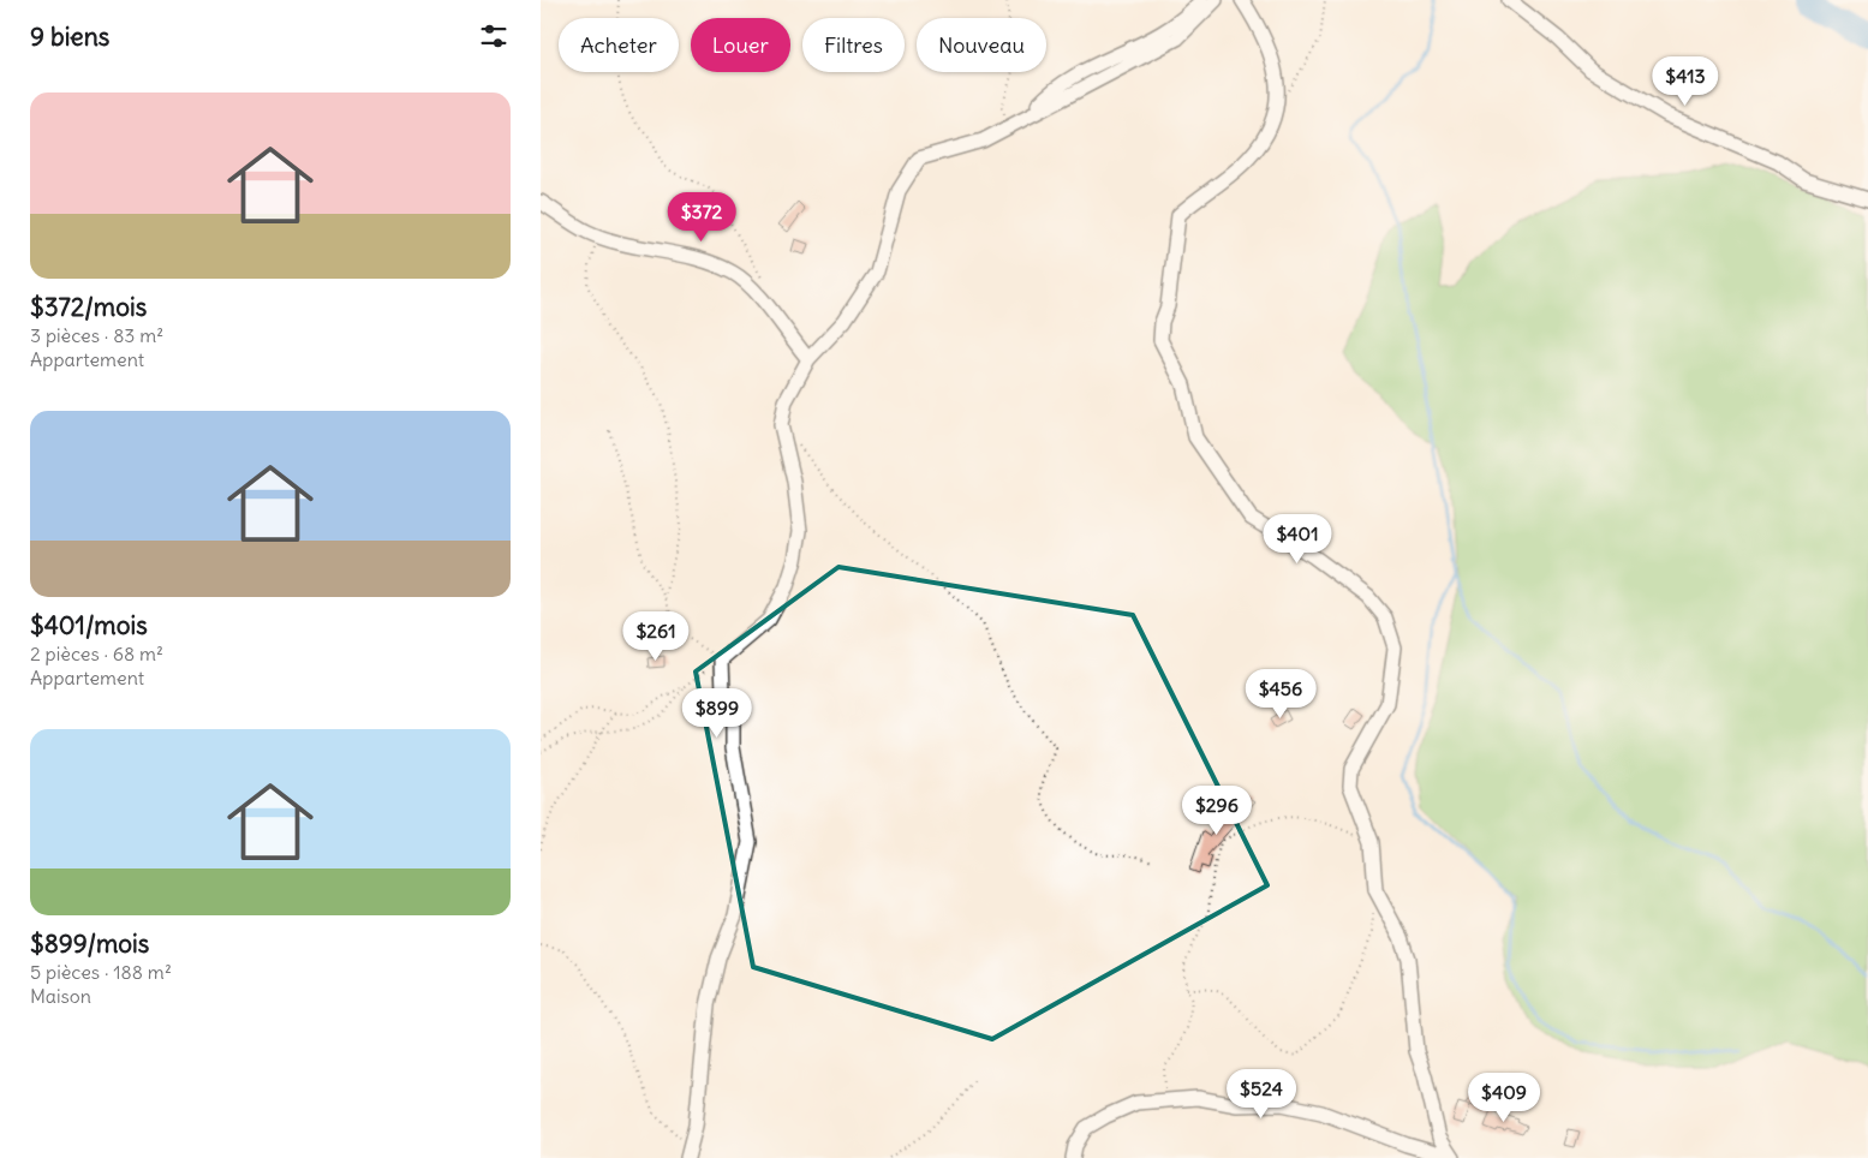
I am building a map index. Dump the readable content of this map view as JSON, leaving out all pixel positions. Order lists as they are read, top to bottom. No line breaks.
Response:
{"page":{"heading":"9 biens","chip":["Acheter","Louer","Filtres","Nouveau"],"price":["$413","$372","$401","$261","$456","$899","$296","$524","$409"],"list":[{"name":"$372/mois","note":"3 pièces · 83 m² · Appartement"},{"name":"$401/mois","note":"2 pièces · 68 m² · Appartement"},{"name":"$899/mois","note":"5 pièces · 188 m² · Maison"}]}}
